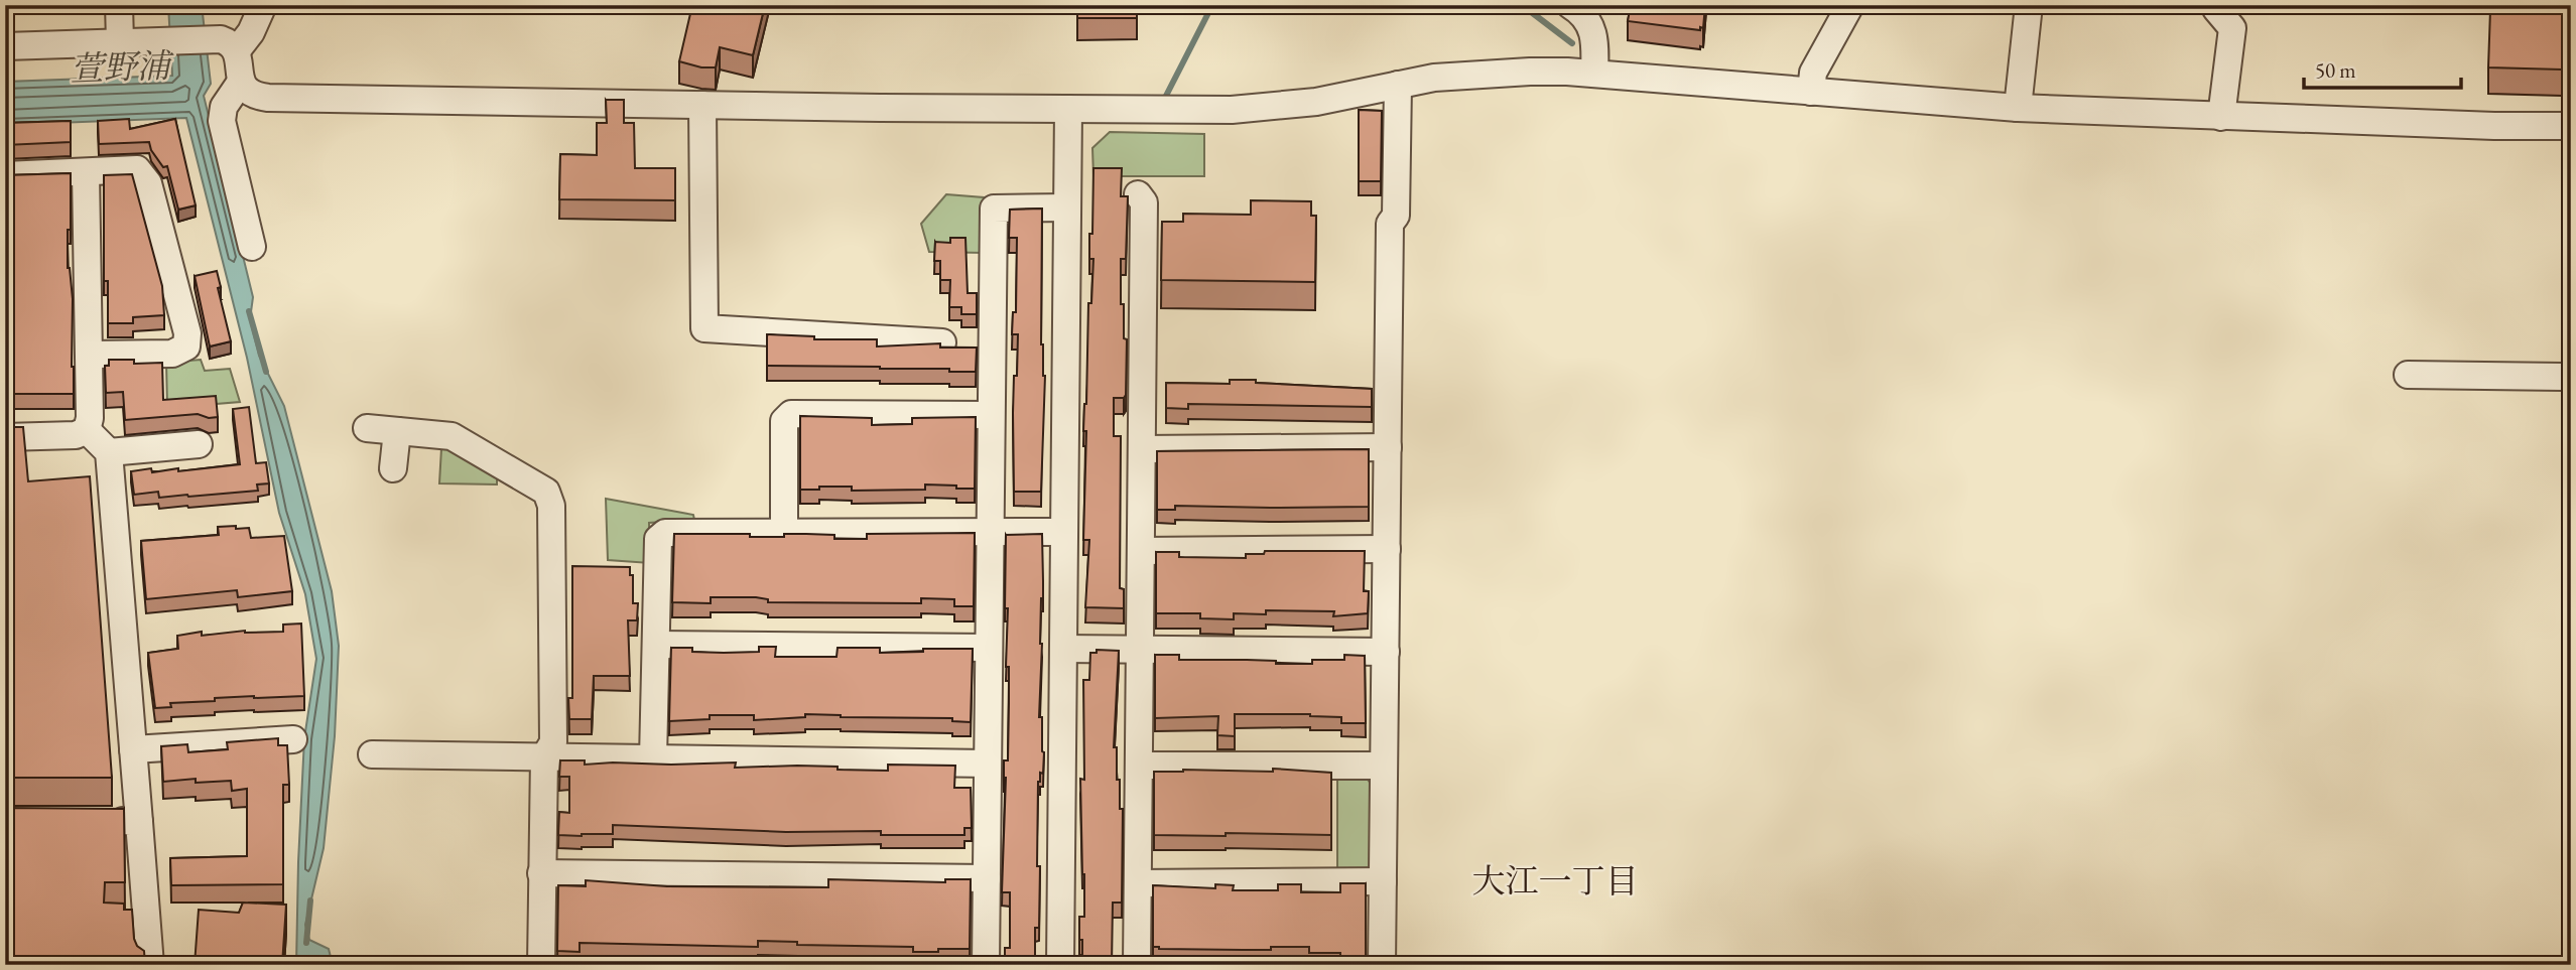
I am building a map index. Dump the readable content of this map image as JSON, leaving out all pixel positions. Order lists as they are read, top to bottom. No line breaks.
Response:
{"districts":["大江一丁目"],"water":["萱野浦"],"scale_bar":"50 m"}
